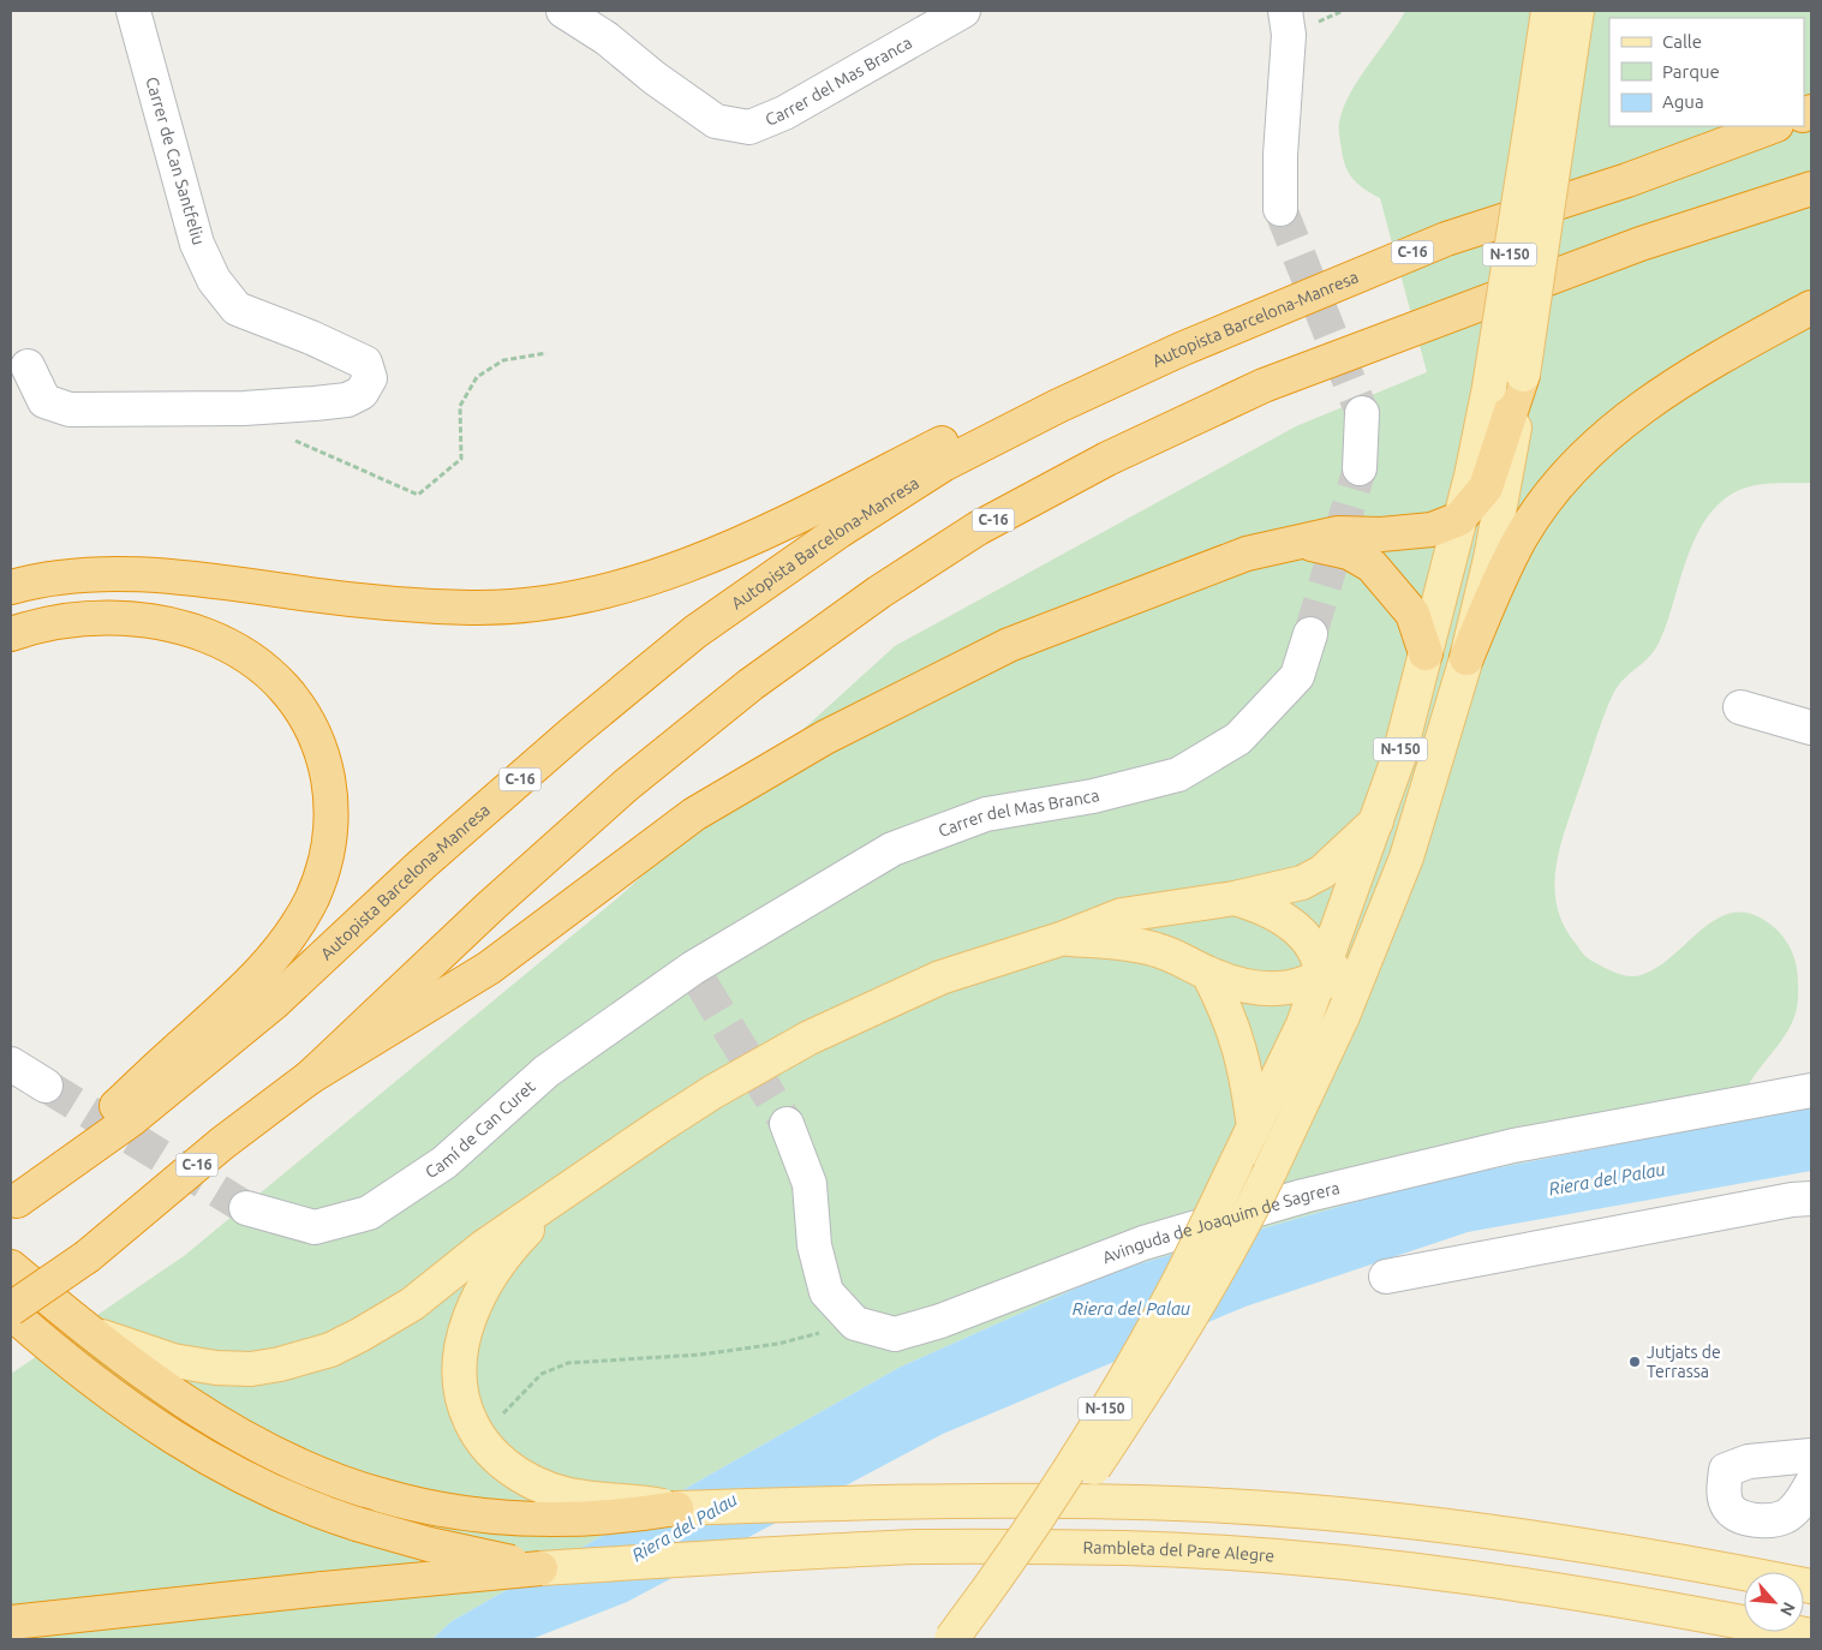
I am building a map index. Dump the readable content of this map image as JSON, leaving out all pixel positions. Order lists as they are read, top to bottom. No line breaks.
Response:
{"streets":{"highway":["C-16","Autopista Barcelona-Manresa"],"main road":["N-150","Rambleta del Pare Alegre"],"street":["Carrer del Mas Branca","Carrer de Can Santfeliu","Camí de Can Curet","Avinguda de Joaquim de Sagrera"]},"crossings":[["Carrer del Mas Branca","Camí de Can Curet"]],"water":["Riera del Palau"],"places":["Jutjats de Terrassa"],"legend":["Calle","Parque","Agua"],"north":"bottom right"}
